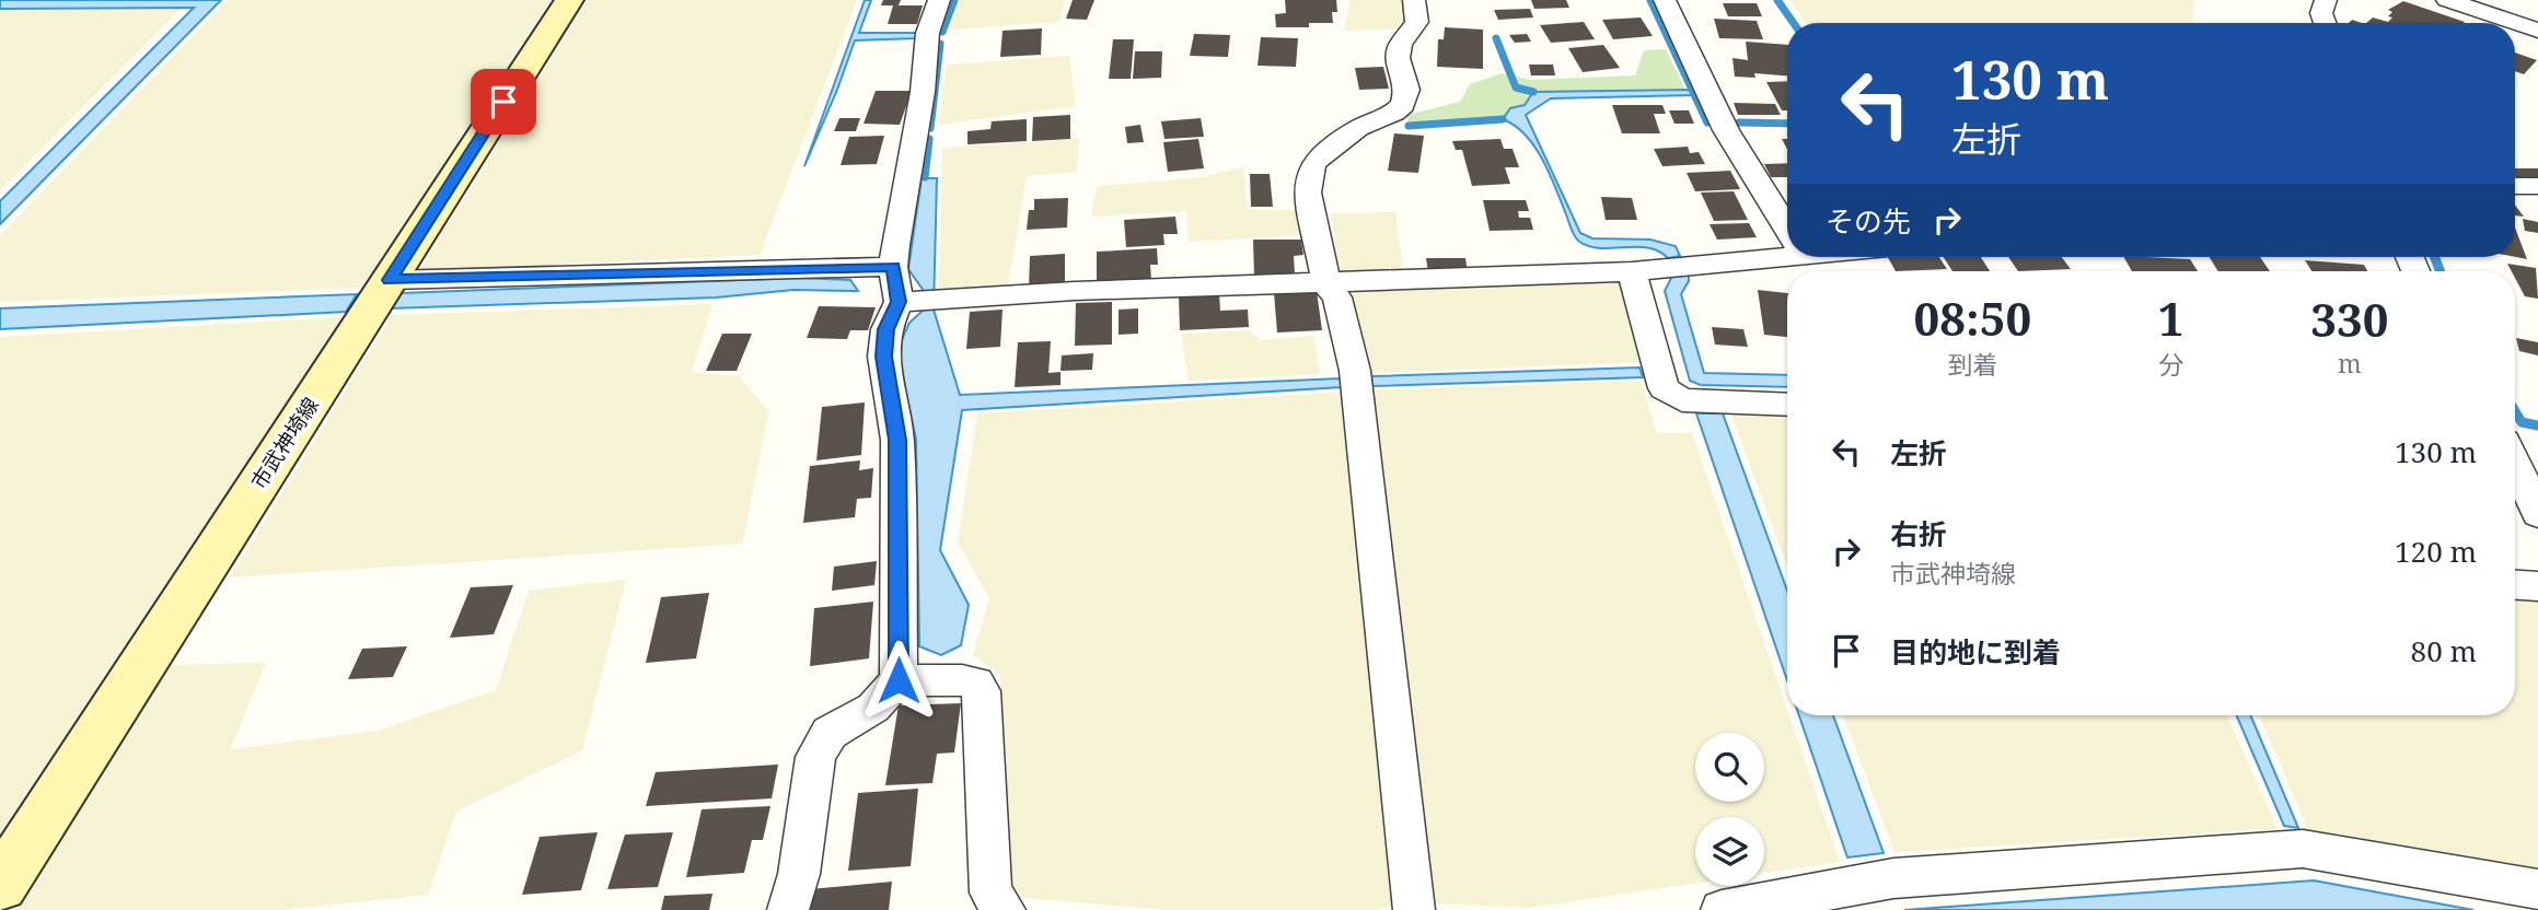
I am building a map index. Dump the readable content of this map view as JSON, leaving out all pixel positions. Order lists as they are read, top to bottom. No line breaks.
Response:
{"streets":{"main road":["市武神埼線"]},"page":{"turn":["130 m","左折"],"then":"その先","eta":["08:50","到着","1","分","330","m"],"list":[{"name":"左折","value":"130 m"},{"name":"右折","note":"市武神埼線","value":"120 m"},{"name":"目的地に到着","value":"80 m"}]}}
